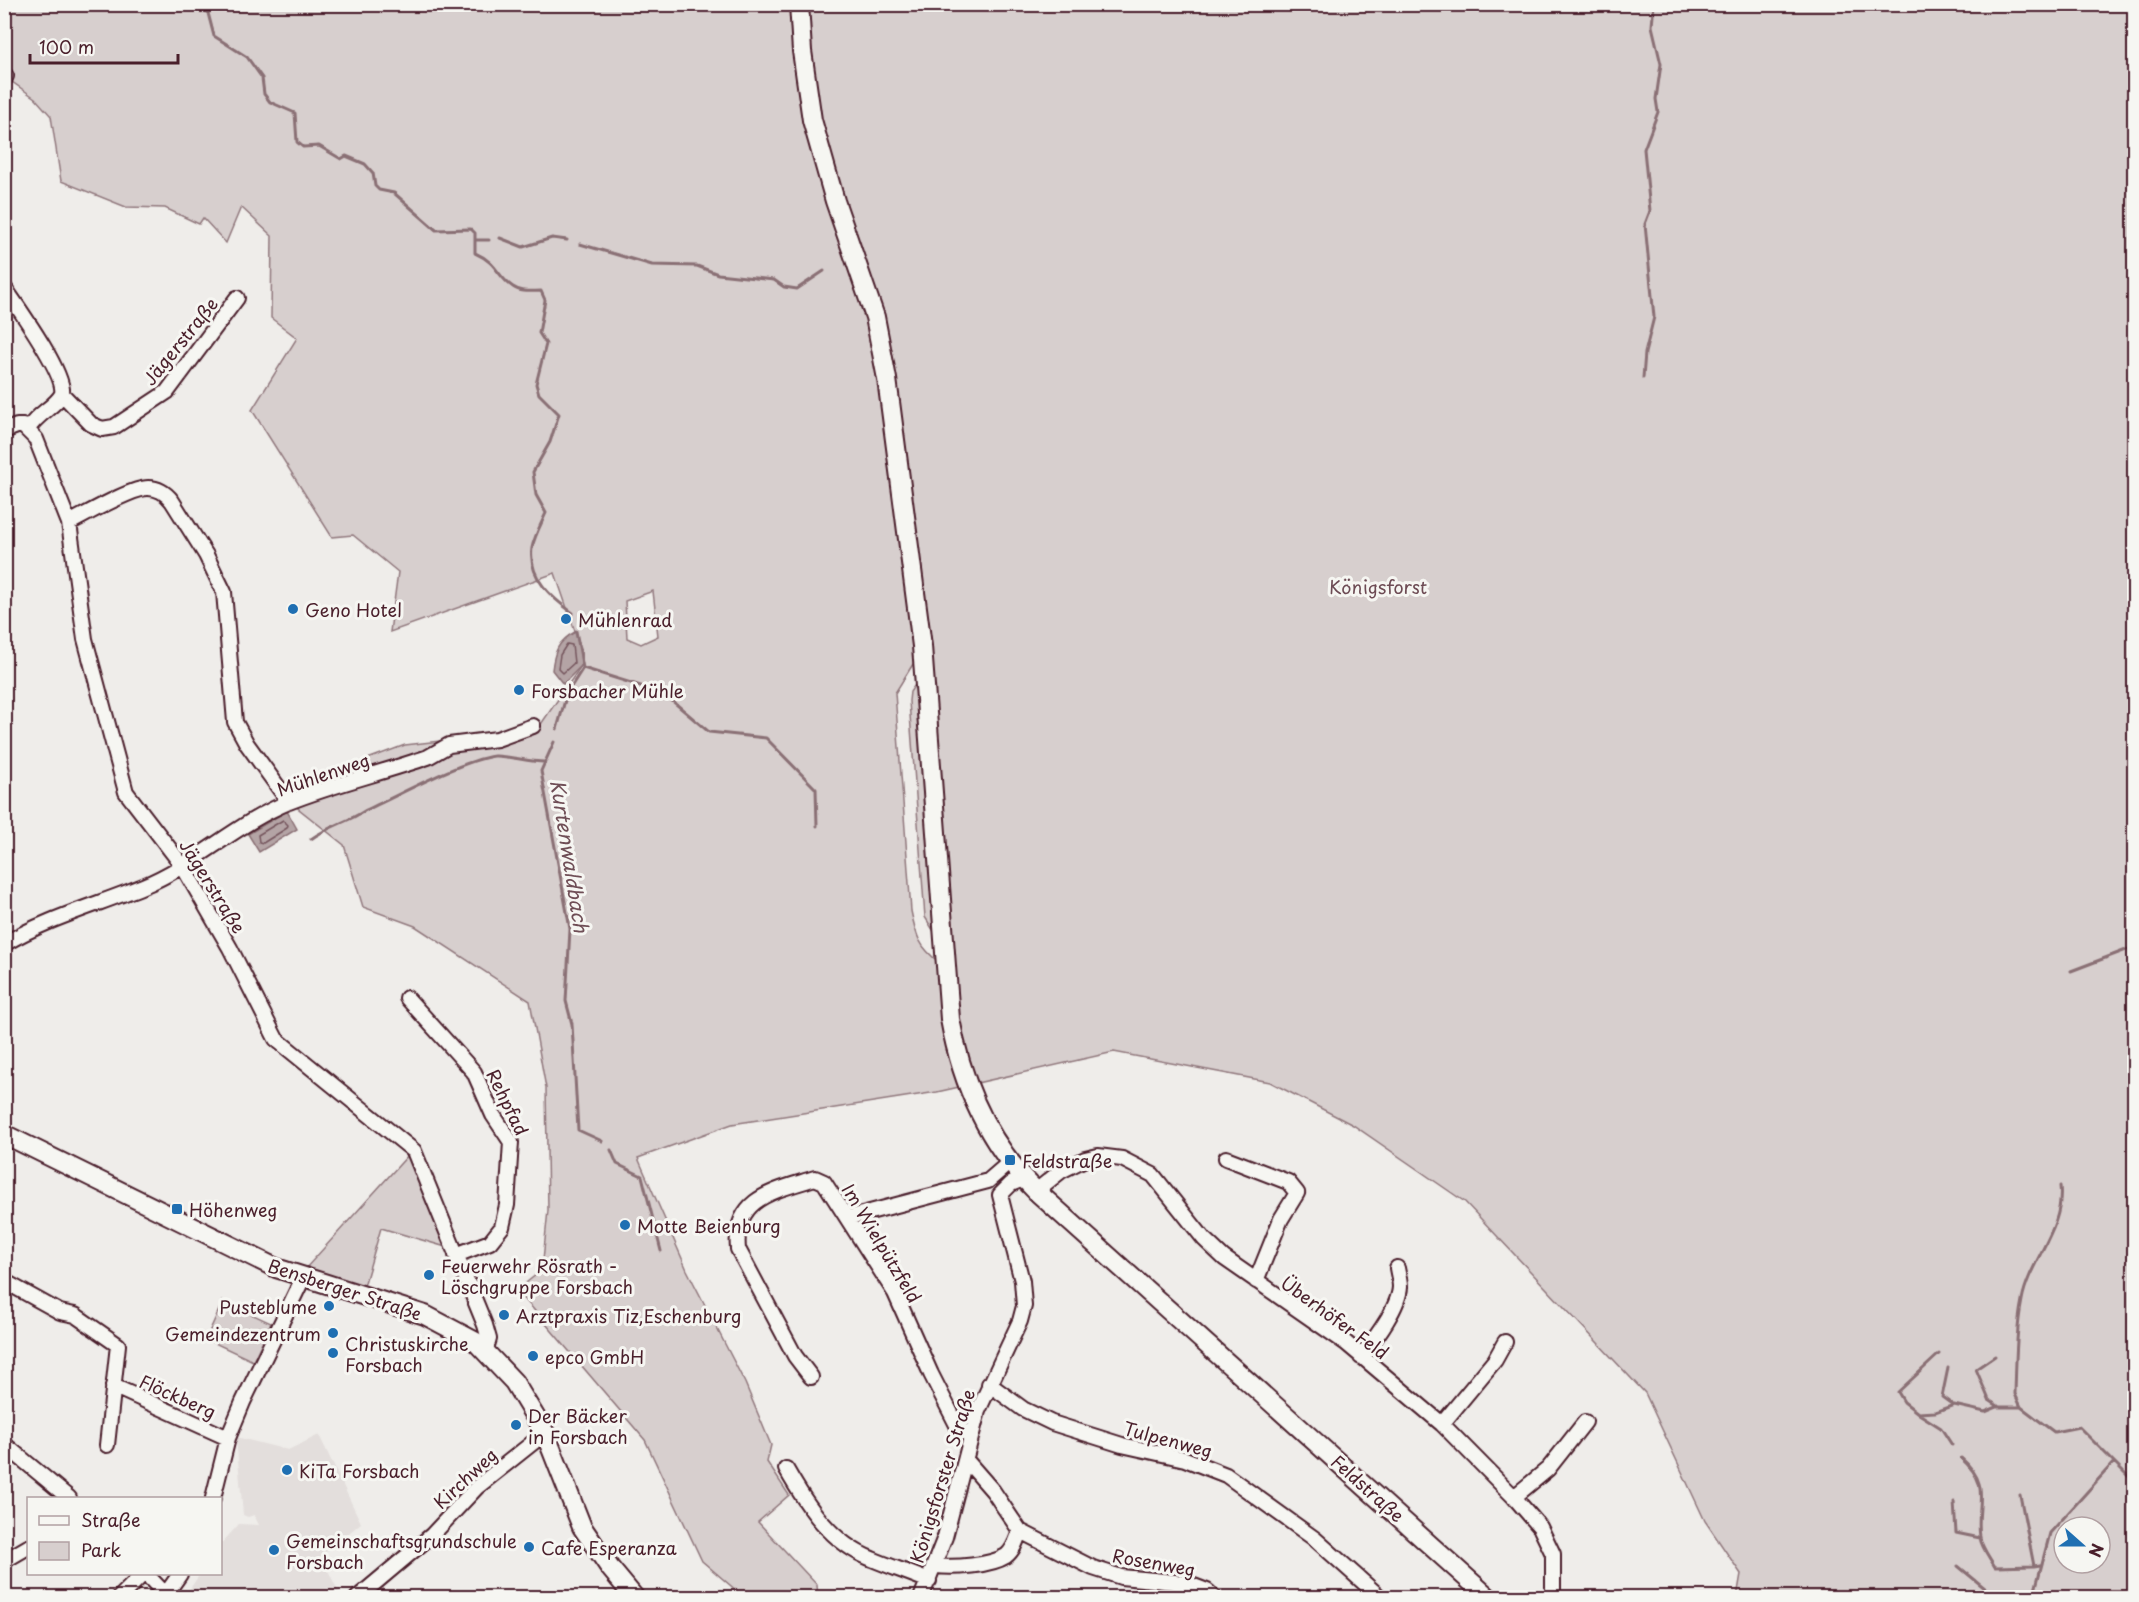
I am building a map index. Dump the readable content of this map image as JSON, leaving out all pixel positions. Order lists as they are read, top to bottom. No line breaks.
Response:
{"streets":{"main road":["Bensberger Straße","Feldstraße"],"street":["Jägerstraße","Mühlenweg","Rehpfad","Im Wielpützfeld","Überhöfer Feld","Flöckberg","Tulpenweg","Königsforster Straße","Kirchweg","Rosenweg"]},"crossings":[["Jägerstraße","Mühlenweg"],["Jägerstraße","Rehpfad"],["Jägerstraße","Bensberger Straße"],["Im Wielpützfeld","Königsforster Straße"],["Bensberger Straße","Kirchweg"],["Überhöfer Feld","Feldstraße"],["Tulpenweg","Königsforster Straße"],["Königsforster Straße","Rosenweg"]],"water":["Kurtenwaldbach"],"parks":["Königsforst"],"places":{"other":["Geno Hotel","Mühlenrad","Forsbacher Mühle","Motte Beienburg","Feuerwehr Rösrath - Löschgruppe Forsbach","Pusteblume","Arztpraxis Tiz,Eschenburg","Gemeindezentrum","Christuskirche Forsbach","epco GmbH","Der Bäcker in Forsbach","KiTa Forsbach","Cafe Esperanza","Gemeinschaftsgrundschule Forsbach"],"transit":["Feldstraße","Höhenweg"]},"legend":["Straße","Park"],"scale_bar":"100 m","north":"right"}
